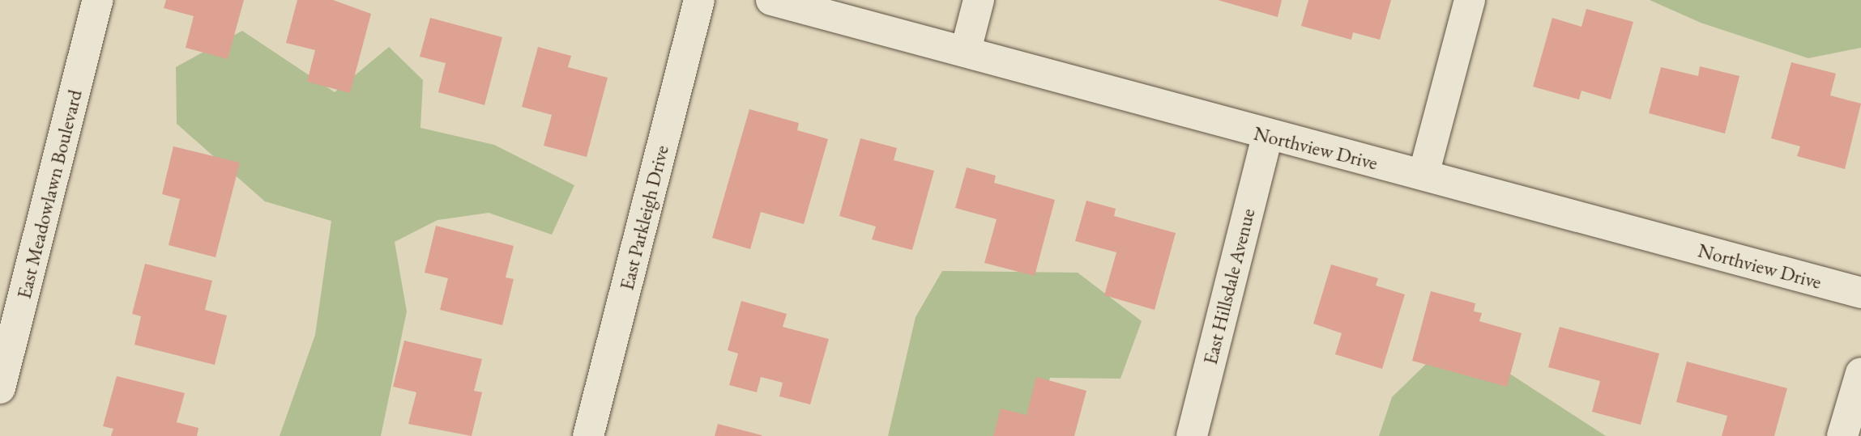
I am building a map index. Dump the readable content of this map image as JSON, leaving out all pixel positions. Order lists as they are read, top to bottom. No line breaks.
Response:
{"streets":{"street":["Northview Drive","East Meadowlawn Boulevard","East Parkleigh Drive","East Hillsdale Avenue"]},"crossings":[["Northview Drive","East Hillsdale Avenue"]]}
